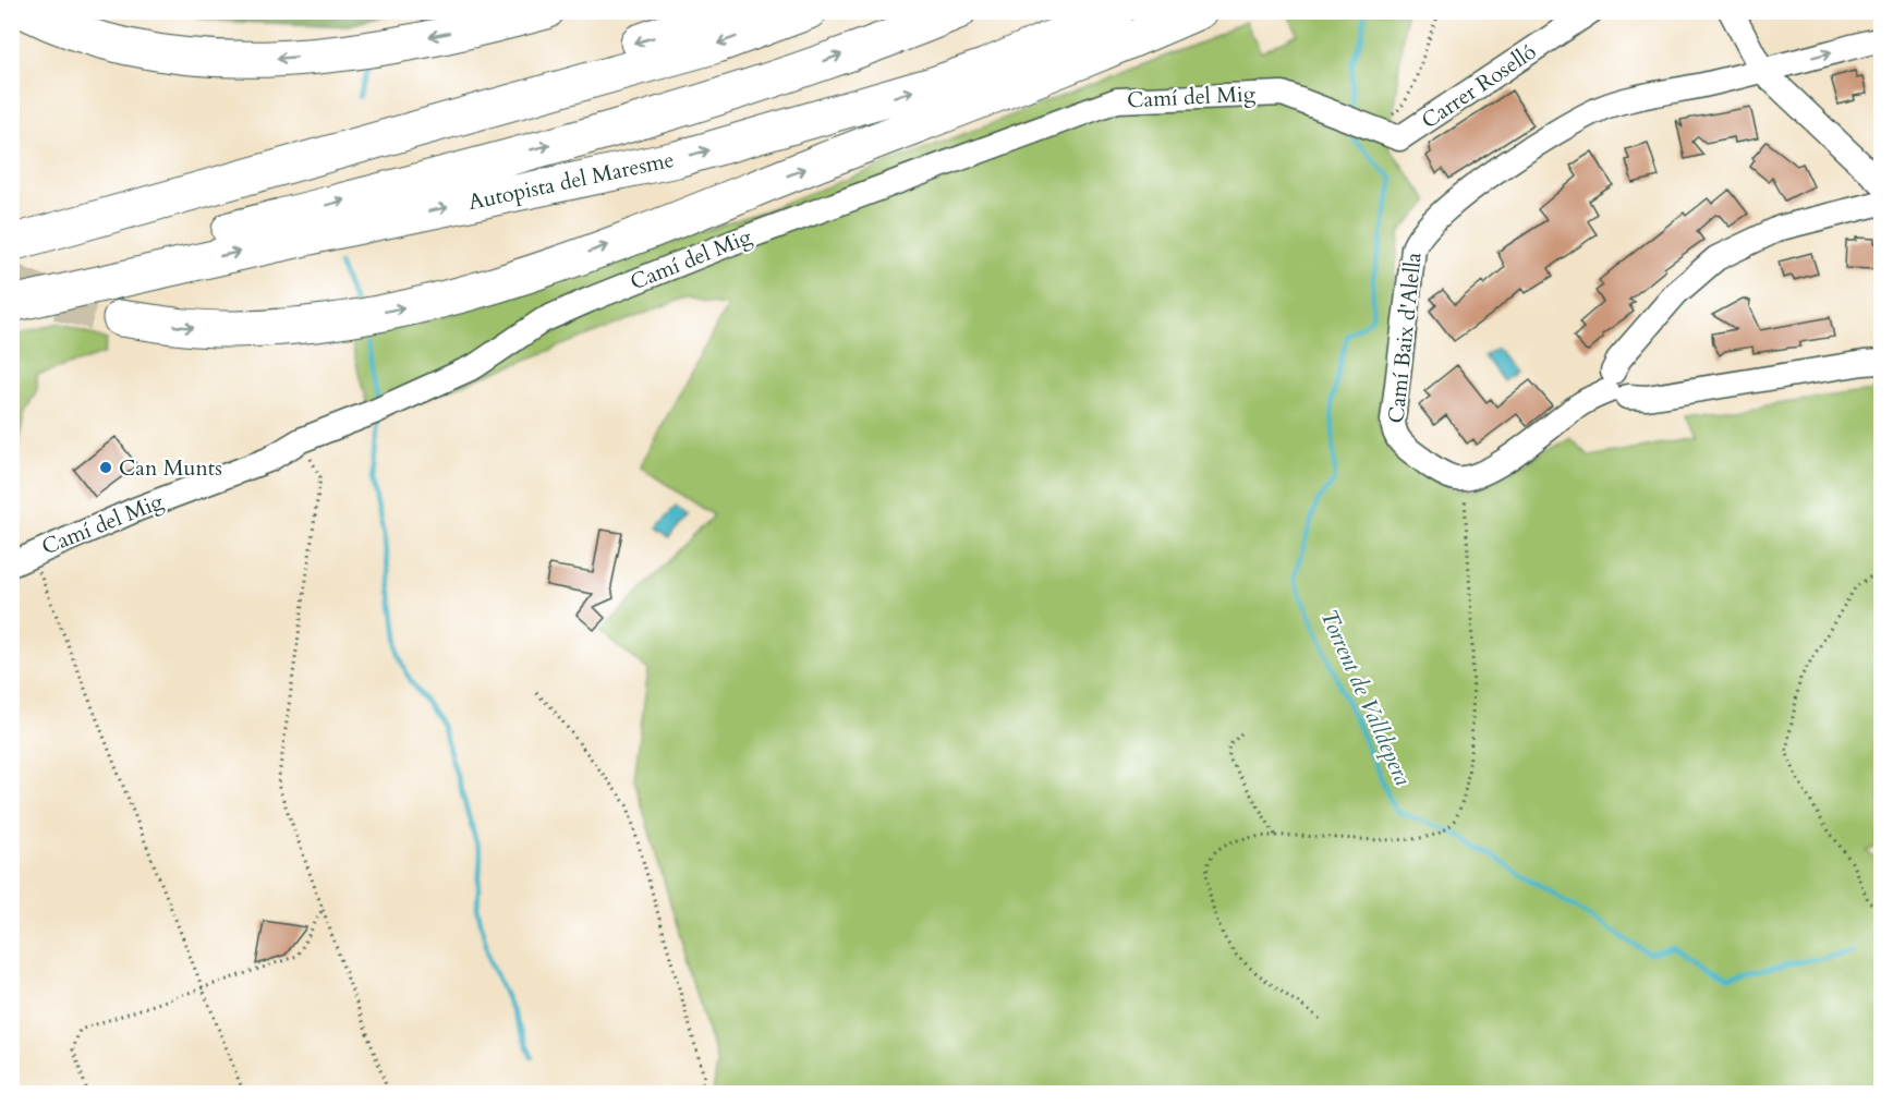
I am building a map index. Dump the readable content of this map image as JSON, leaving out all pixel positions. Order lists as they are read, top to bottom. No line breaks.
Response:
{"streets":{"highway":["Autopista del Maresme"],"street":["Carrer Roselló","Camí del Mig","Camí Baix d'Alella"]},"crossings":[["Carrer Roselló","Camí del Mig"]],"water":["Torrent de Valldepera"],"places":["Can Munts"]}
